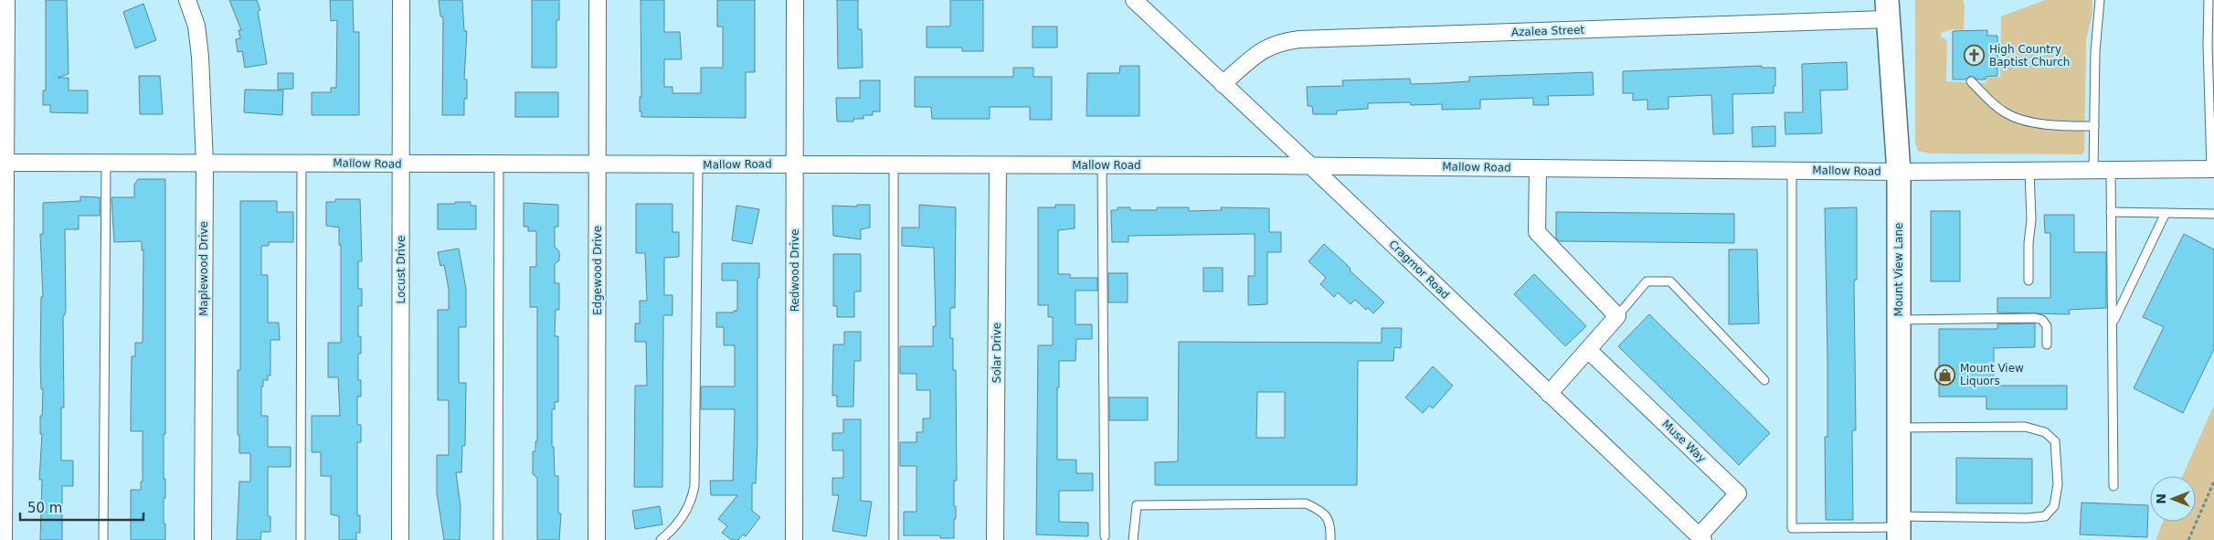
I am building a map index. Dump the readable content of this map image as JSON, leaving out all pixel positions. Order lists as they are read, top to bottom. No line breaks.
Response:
{"streets":{"street":["Azalea Street","Mallow Road","Maplewood Drive","Locust Drive","Cragmor Road","Mount View Lane","Edgewood Drive","Redwood Drive","Solar Drive","Muse Way"]},"crossings":[["Azalea Street","Cragmor Road"],["Azalea Street","Mount View Lane"],["Mallow Road","Maplewood Drive"],["Mallow Road","Locust Drive"],["Mallow Road","Cragmor Road"],["Mallow Road","Mount View Lane"],["Mallow Road","Edgewood Drive"],["Mallow Road","Redwood Drive"],["Mallow Road","Solar Drive"],["Cragmor Road","Muse Way"]],"places":{"church":["High Country Baptist Church"],"shop":["Mount View Liquors"]},"scale_bar":"50 m","north":"left"}
